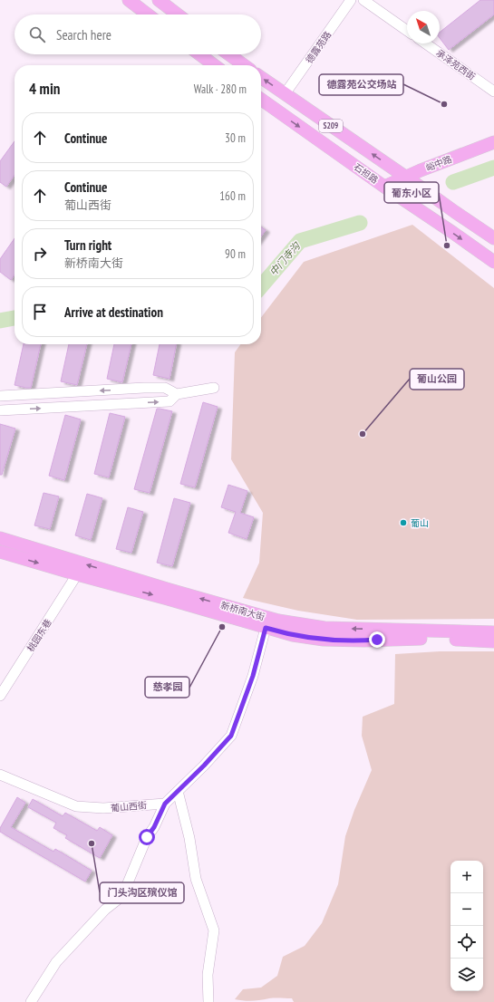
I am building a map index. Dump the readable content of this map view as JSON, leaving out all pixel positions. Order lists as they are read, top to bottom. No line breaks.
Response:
{"streets":{"main road":["S209","峪中路","石担路","新桥南大街"],"street":["德露苑路","承泽苑西街","桃园东巷","葡山西街"]},"crossings":[["德露苑路","石担路"],["峪中路","石担路"],["新桥南大街","桃园东巷"]],"water":["中门寺沟"],"places":["德露苑公交场站","葡东小区","葡山公园","葡山","慈孝园","门头沟区殡仪馆"],"north":"top left","page":{"search":"Search here","heading":["4 min","Walk · 280 m"],"list":[["Continue","30 m"],["Continue","葡山西街","160 m"],["Turn right","新桥南大街","90 m"],"Arrive at destination"],"map_buttons":["+","−"]}}
